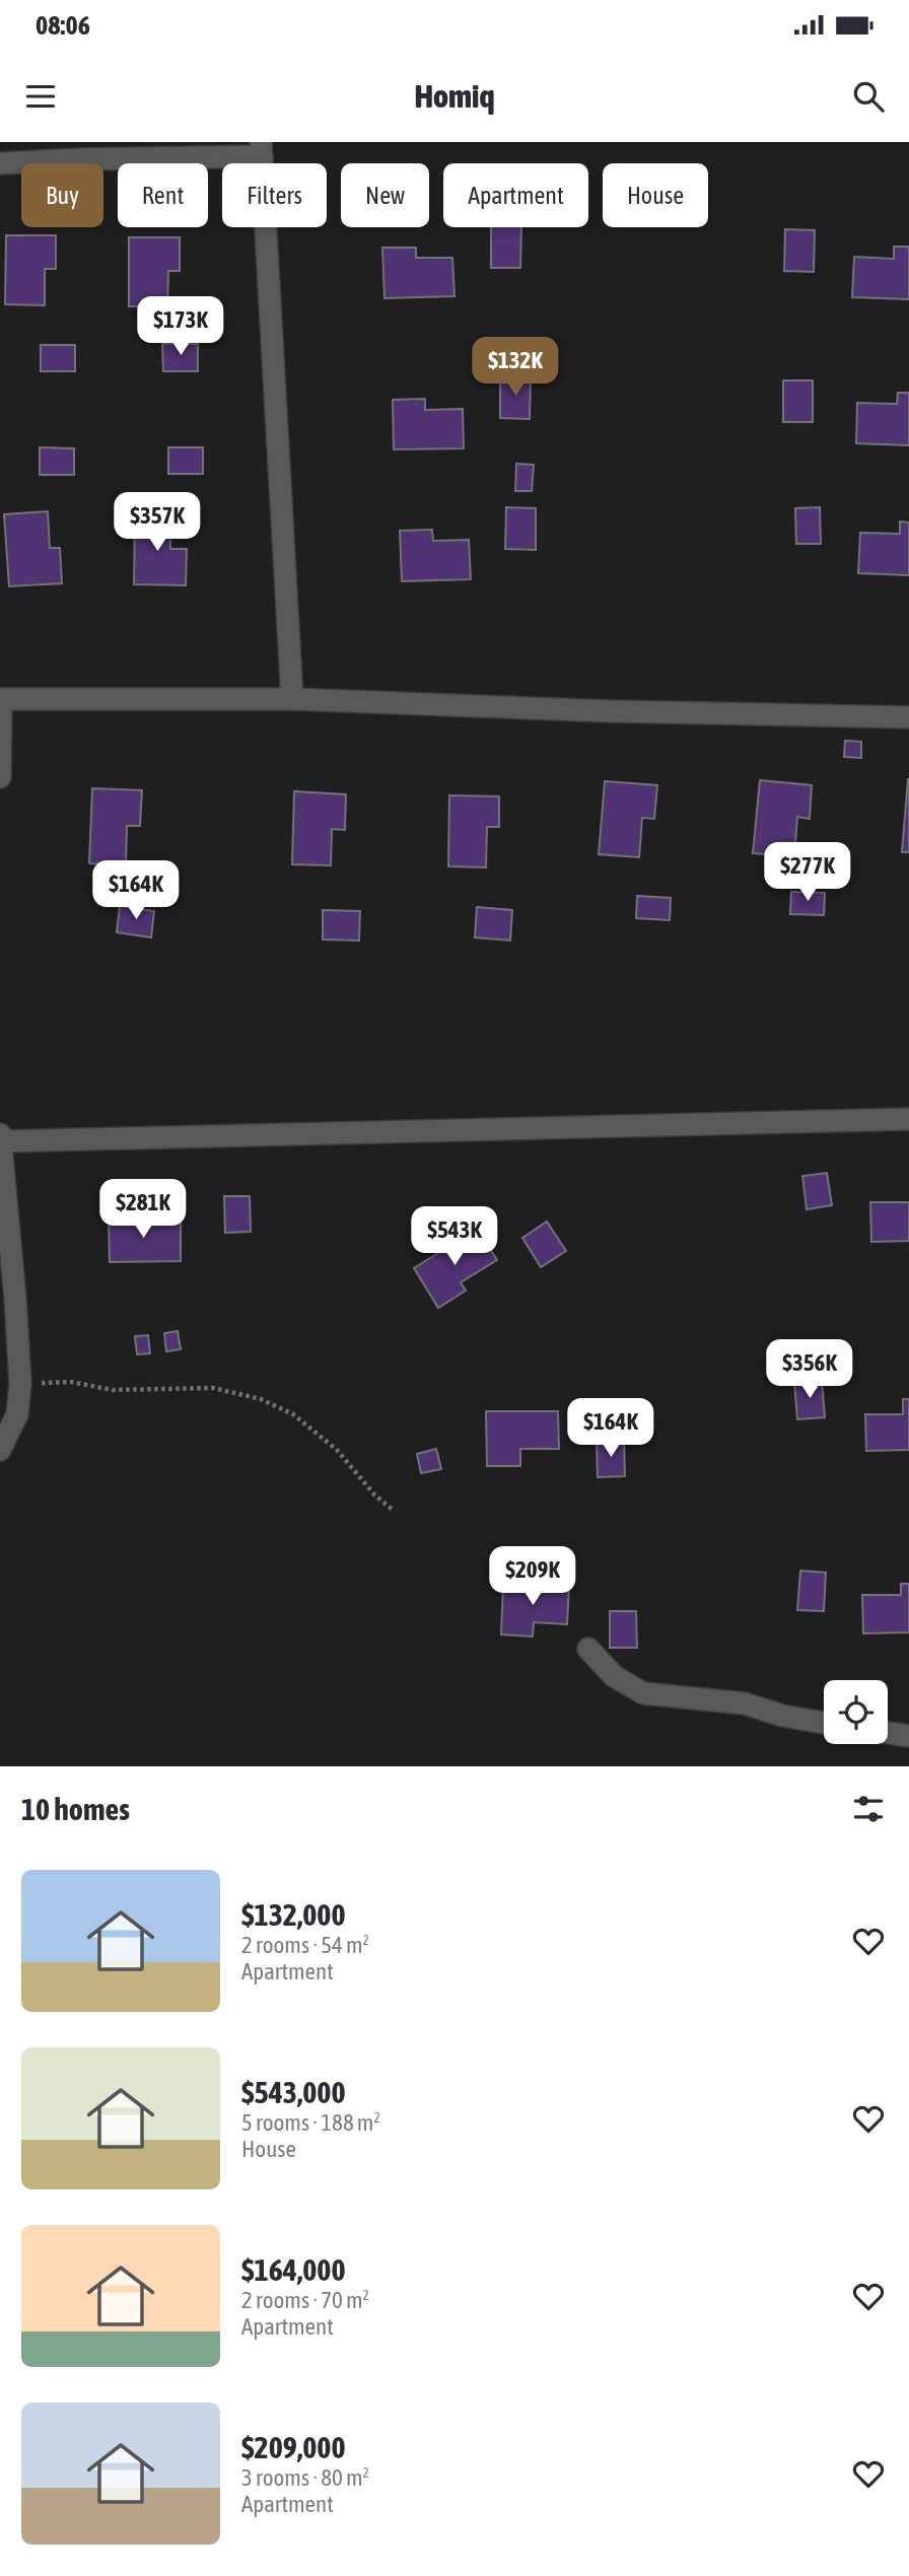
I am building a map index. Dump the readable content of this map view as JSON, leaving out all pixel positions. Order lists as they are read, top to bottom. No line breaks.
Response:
{"page":{"status":"08:06","header":"Homiq","chip":["Buy","Rent","Filters","New","Apartment","House"],"price":["$173K","$132K","$357K","$277K","$164K","$281K","$543K","$356K","$164K","$209K"],"heading":"10 homes","list":[{"name":"$132,000","note":"2 rooms · 54 m² · Apartment"},{"name":"$543,000","note":"5 rooms · 188 m² · House"},{"name":"$164,000","note":"2 rooms · 70 m² · Apartment"},{"name":"$209,000","note":"3 rooms · 80 m² · Apartment"}]}}
